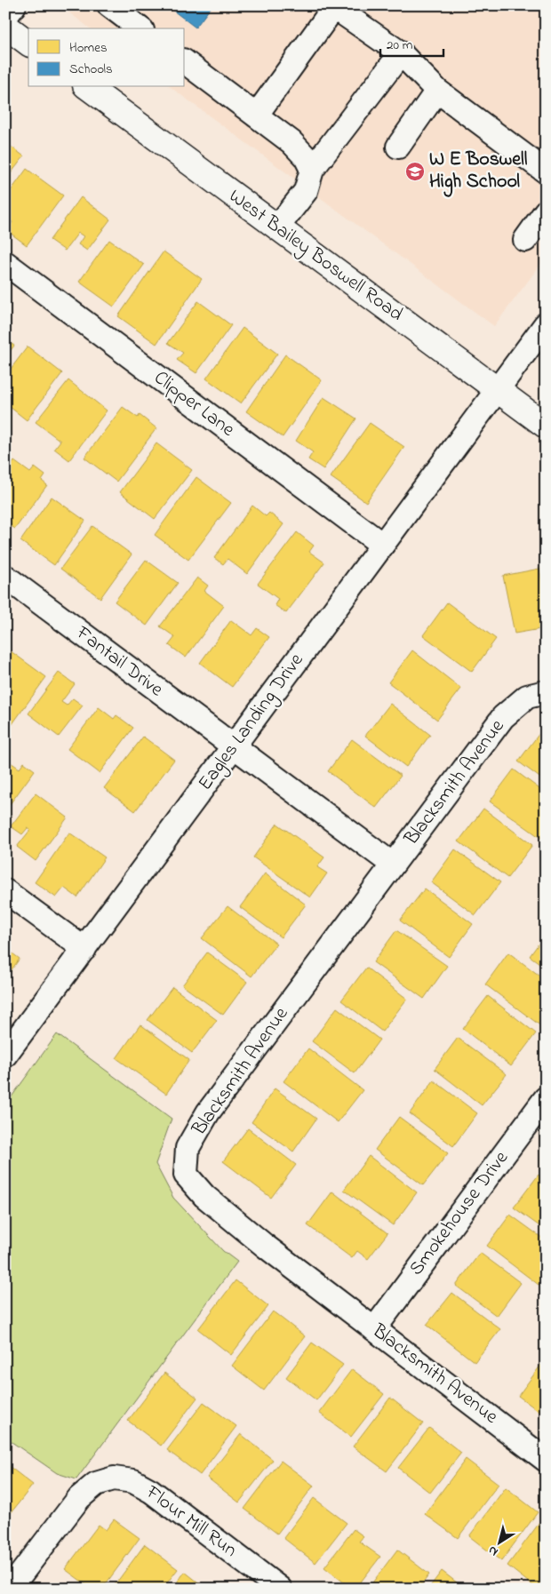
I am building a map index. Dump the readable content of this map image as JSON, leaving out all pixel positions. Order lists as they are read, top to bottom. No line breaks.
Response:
{"streets":{"main road":["West Bailey Boswell Road"],"street":["Clipper Lane","Fantail Drive","Eagles Landing Drive","Blacksmith Avenue","Smokehouse Drive","Flour Mill Run"]},"crossings":[["West Bailey Boswell Road","Eagles Landing Drive"],["Clipper Lane","Eagles Landing Drive"],["Fantail Drive","Eagles Landing Drive"],["Fantail Drive","Blacksmith Avenue"],["Blacksmith Avenue","Smokehouse Drive"]],"places":{"school or university":["W E Boswell High School"]},"legend":["Homes","Schools"],"scale_bar":"20 m","north":"bottom left"}
